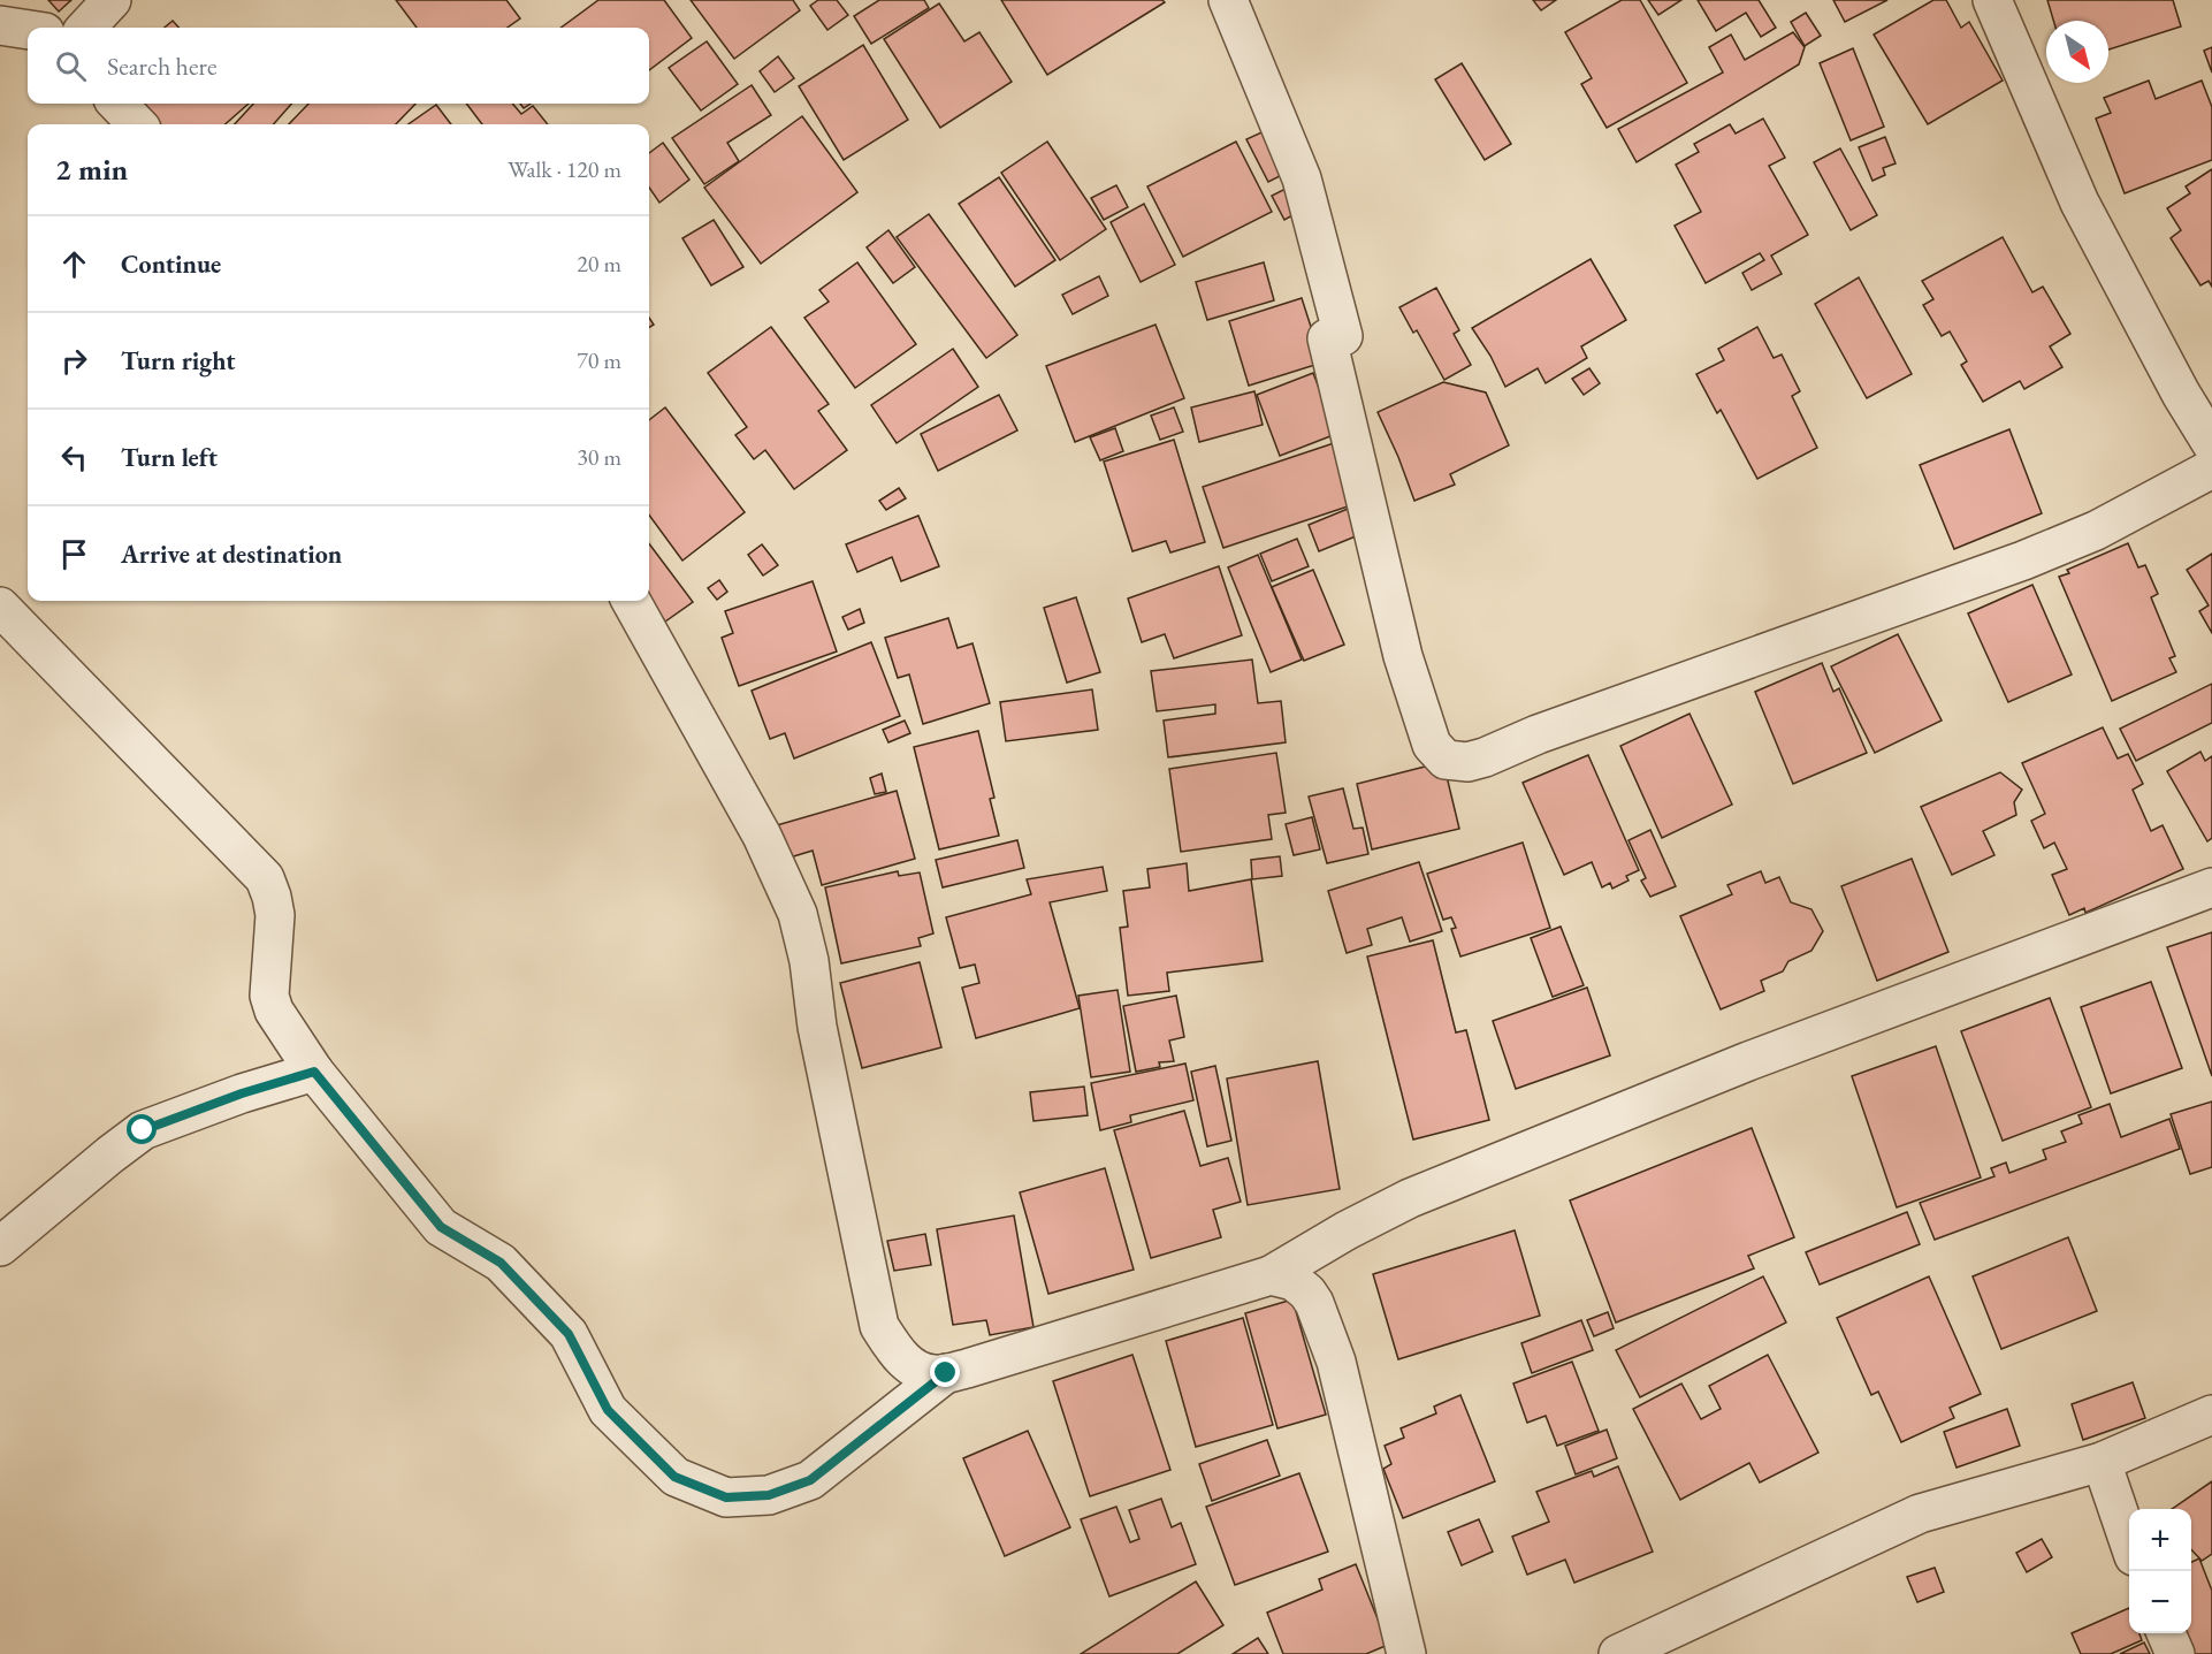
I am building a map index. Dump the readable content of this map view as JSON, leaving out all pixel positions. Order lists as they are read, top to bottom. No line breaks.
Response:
{"north":"bottom right","page":{"search":"Search here","heading":["2 min","Walk · 120 m"],"list":[["Continue","20 m"],["Turn right","70 m"],["Turn left","30 m"],"Arrive at destination"],"map_buttons":["+","−"]}}
